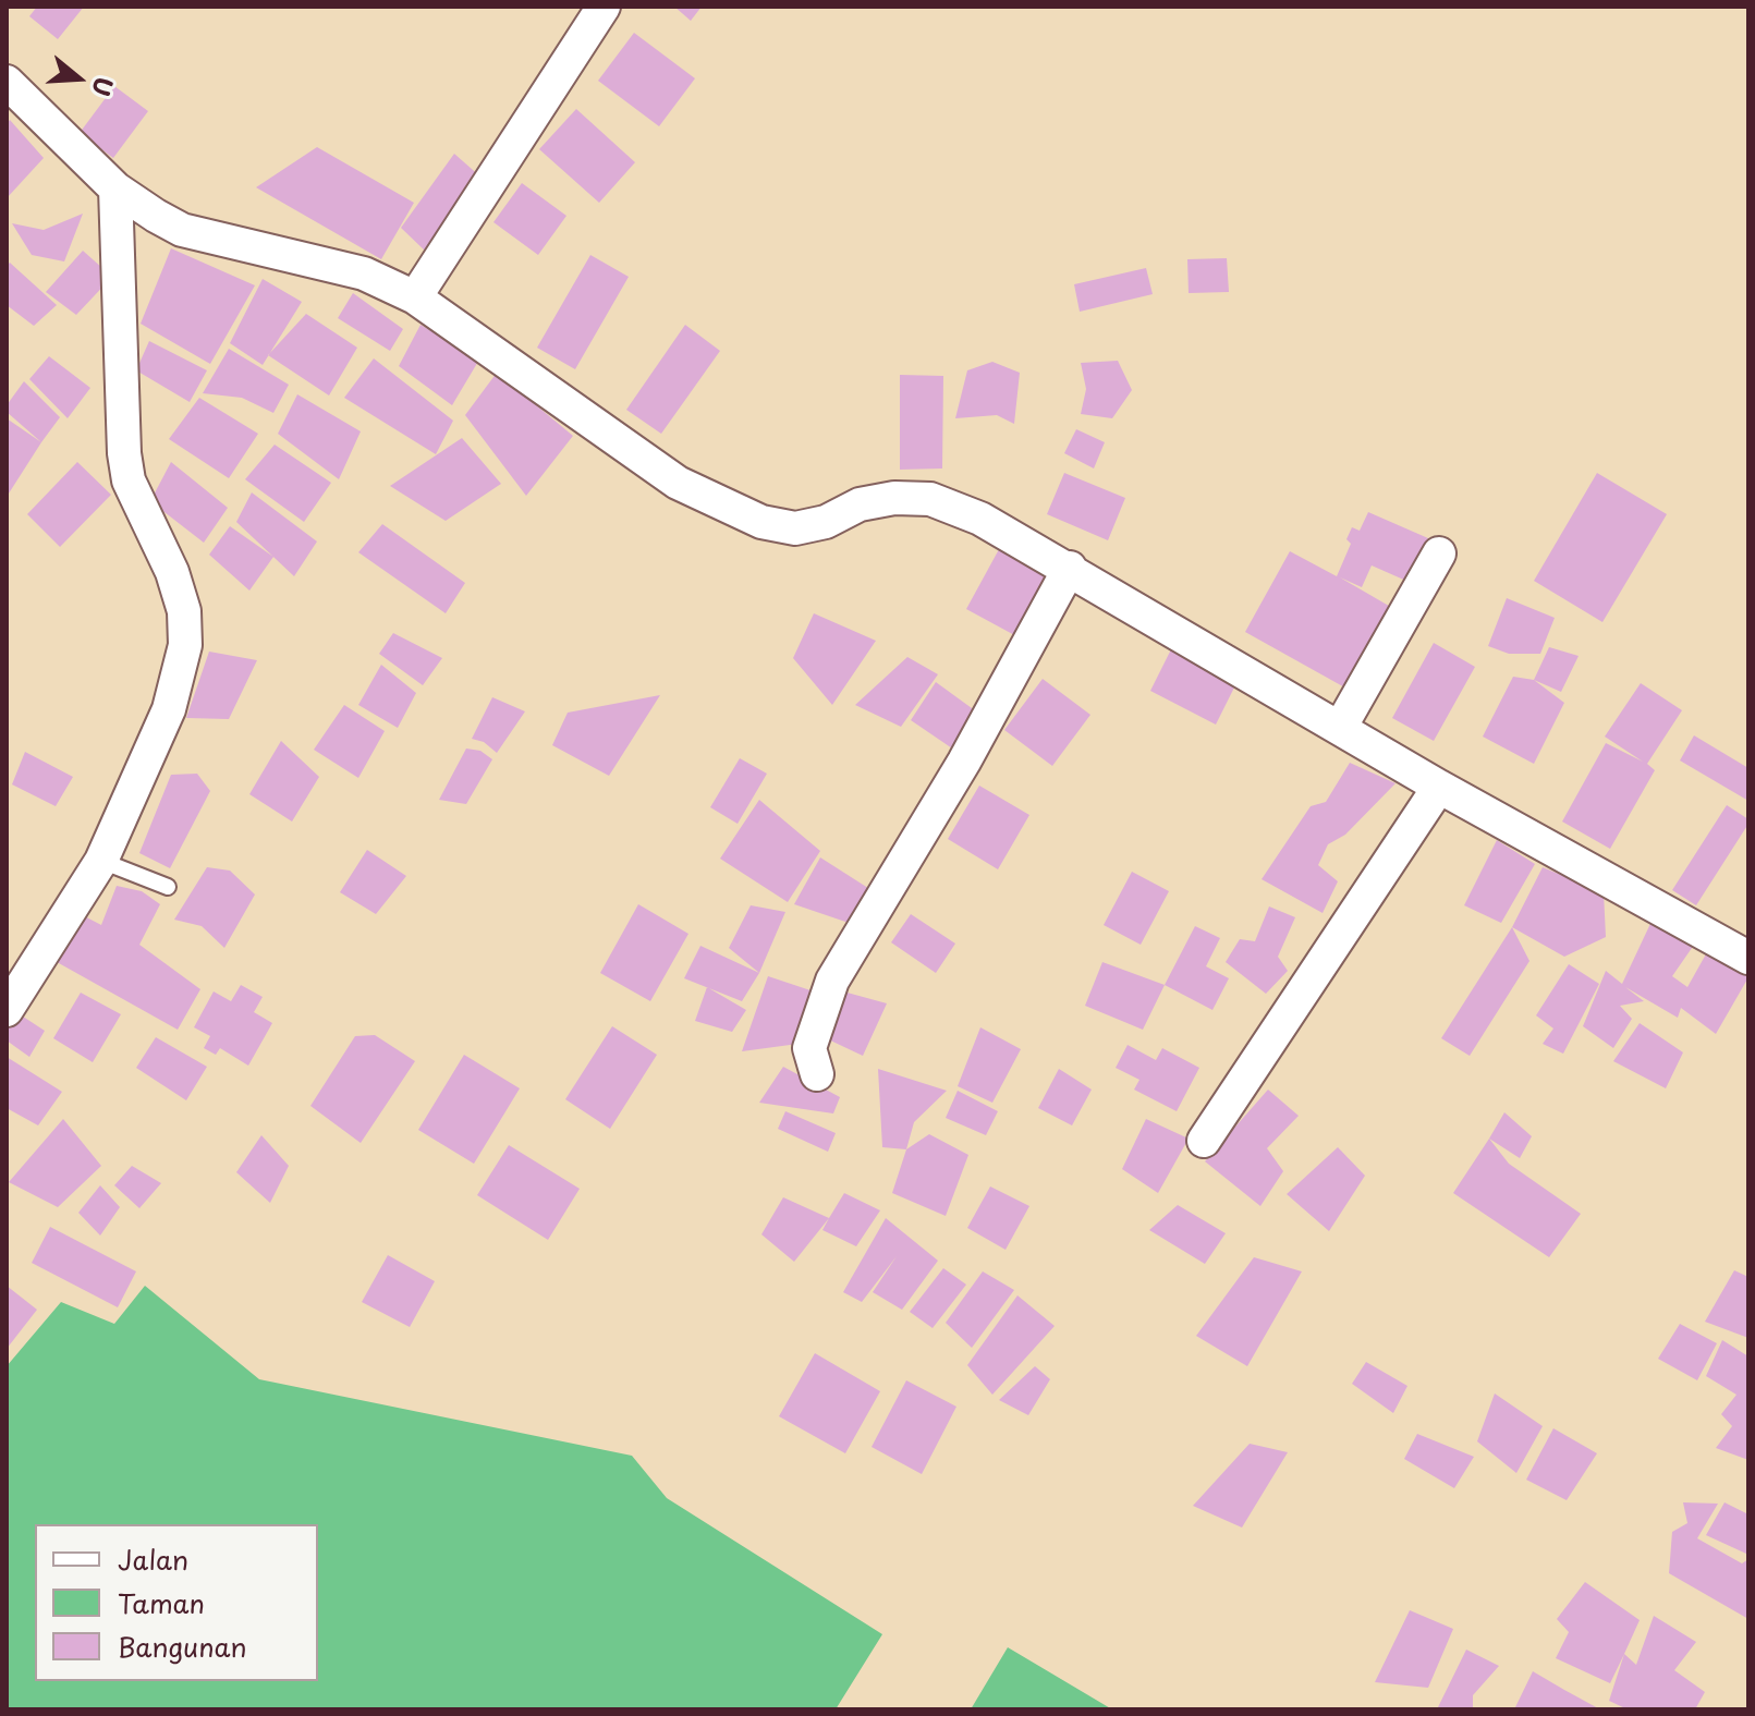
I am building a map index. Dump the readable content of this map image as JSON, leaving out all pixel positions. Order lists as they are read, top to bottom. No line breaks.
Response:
{"legend":["Jalan","Taman","Bangunan"],"north":"right"}
